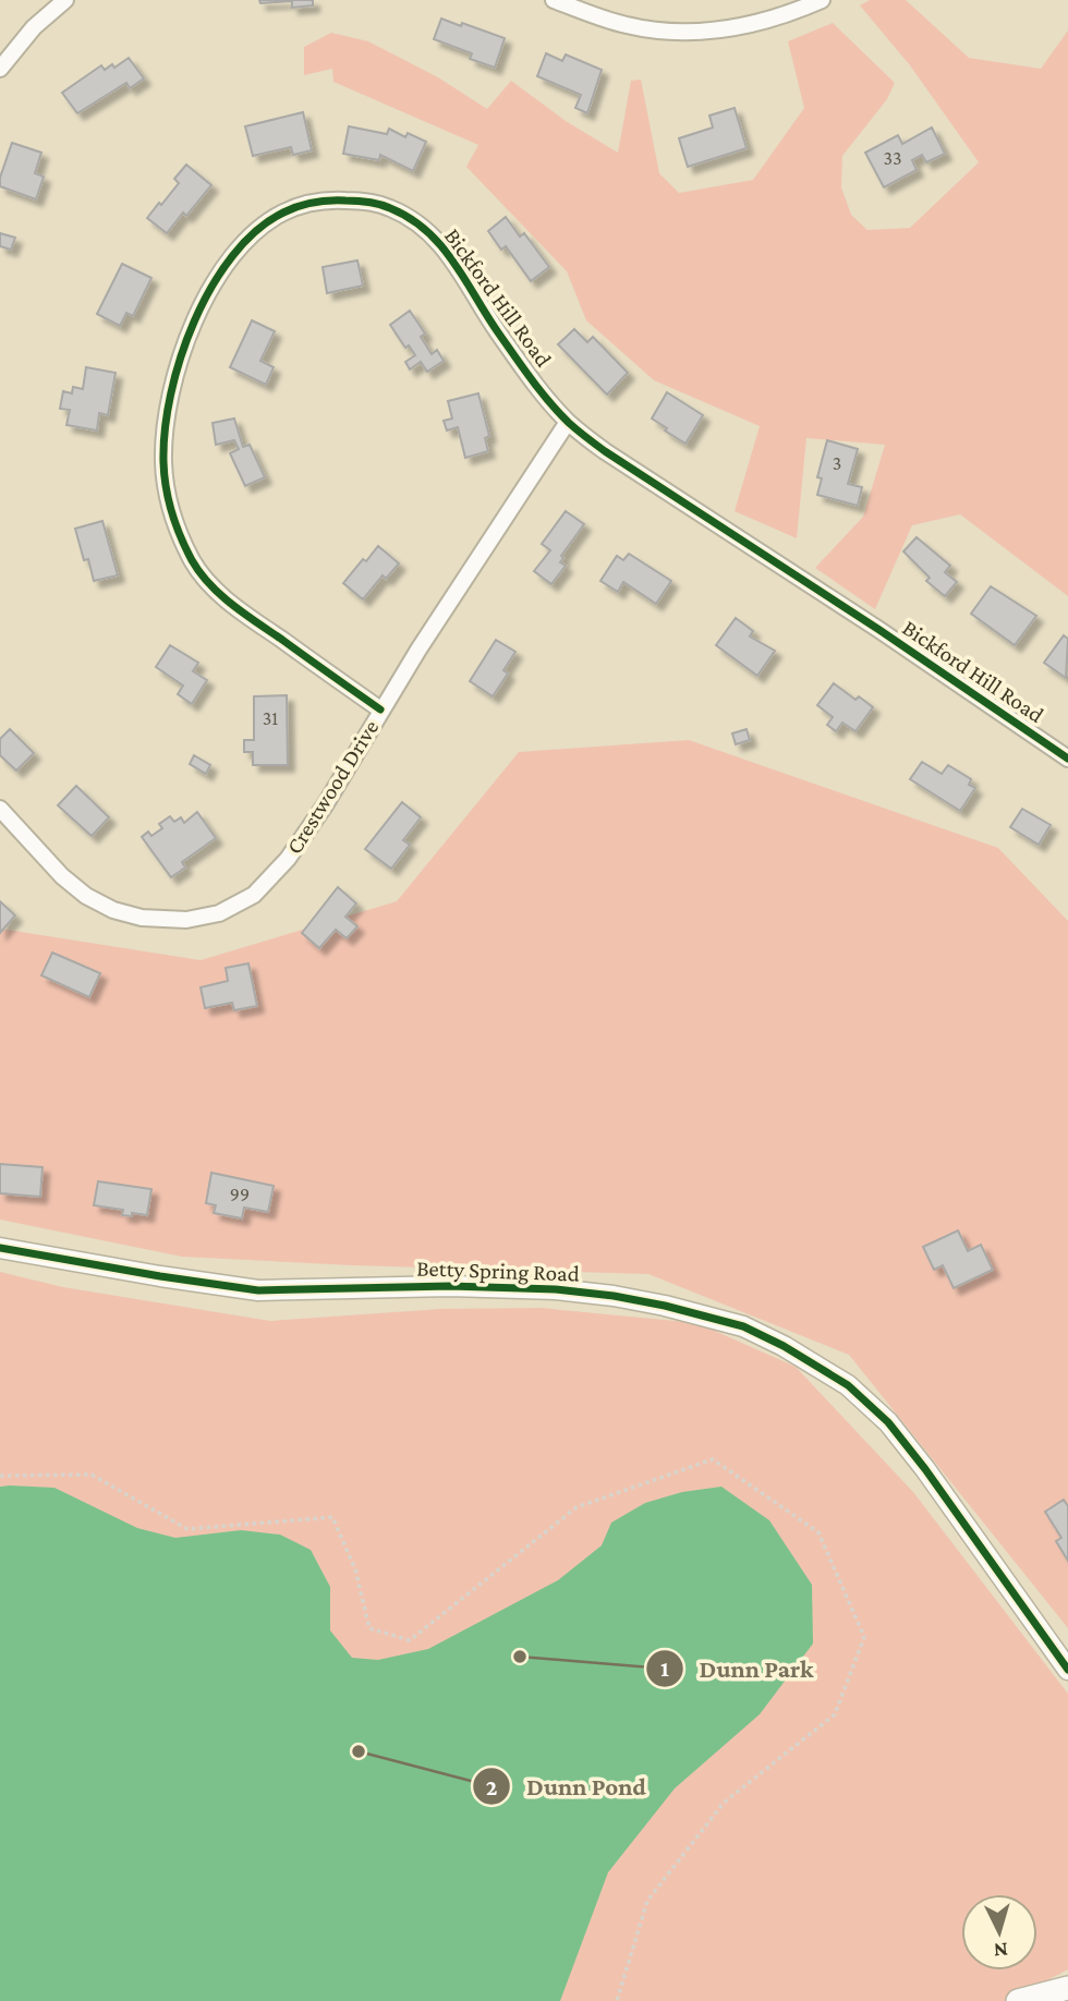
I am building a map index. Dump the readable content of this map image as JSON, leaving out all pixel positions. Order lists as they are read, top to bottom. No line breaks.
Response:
{"streets":{"street":["Bickford Hill Road","Crestwood Drive","Betty Spring Road"]},"crossings":[["Bickford Hill Road","Crestwood Drive"]],"places":["Dunn Park","Dunn Pond"],"house_numbers":["33","3","31","99"],"north":"bottom"}
